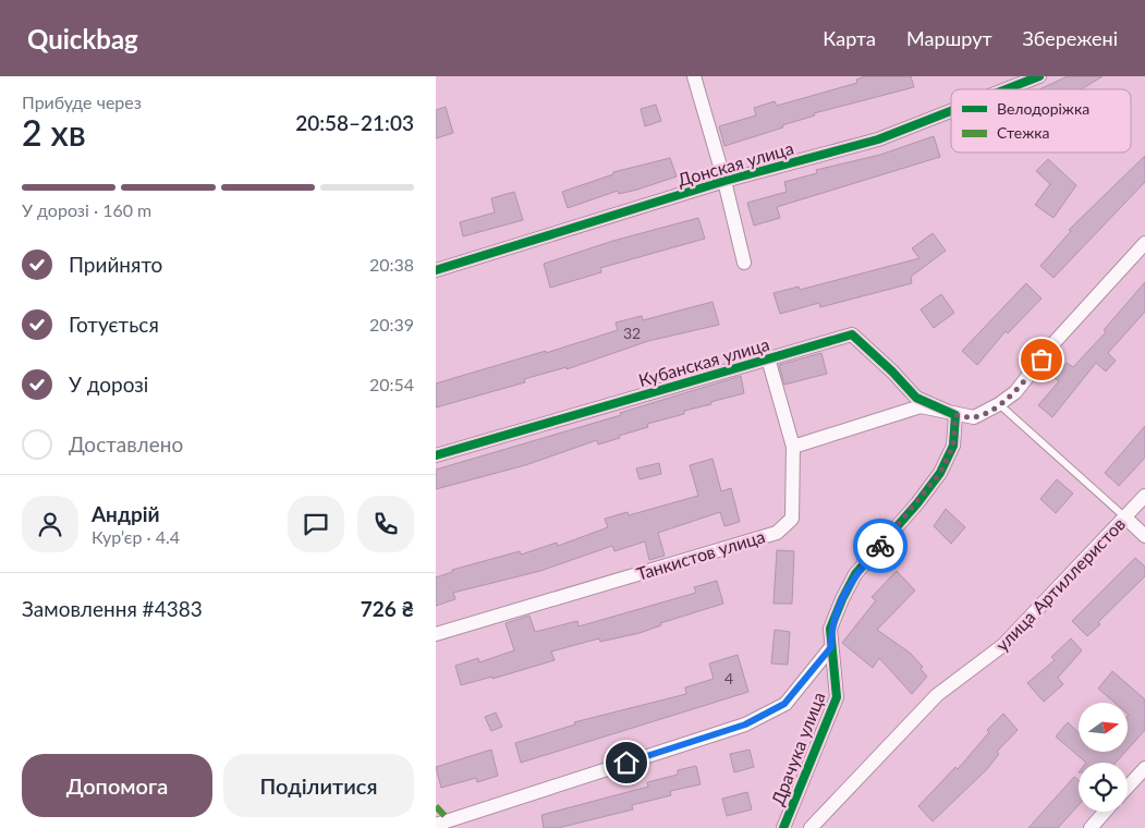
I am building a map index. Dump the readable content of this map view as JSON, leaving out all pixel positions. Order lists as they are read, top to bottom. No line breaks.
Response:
{"streets":{"street":["Донская улица","Кубанская улица","Танкистов улица","улица Артиллеристов","Драчука улица"]},"house_numbers":["32","4"],"legend":["Велодоріжка","Стежка"],"north":"right","page":{"header":"Quickbag","nav":["Карта","Маршрут","Збережені"],"heading":["2 хв","Прибуде через","20:58–21:03"],"panel":["Андрій","Кур’єр · 4.4","Замовлення #4383","726 ₴"],"bar":"У дорозі · 160 m","list":[["Прийнято","20:38"],["Готується","20:39"],["У дорозі","20:54"],"Доставлено"],"buttons":["Допомога","Поділитися"]}}
